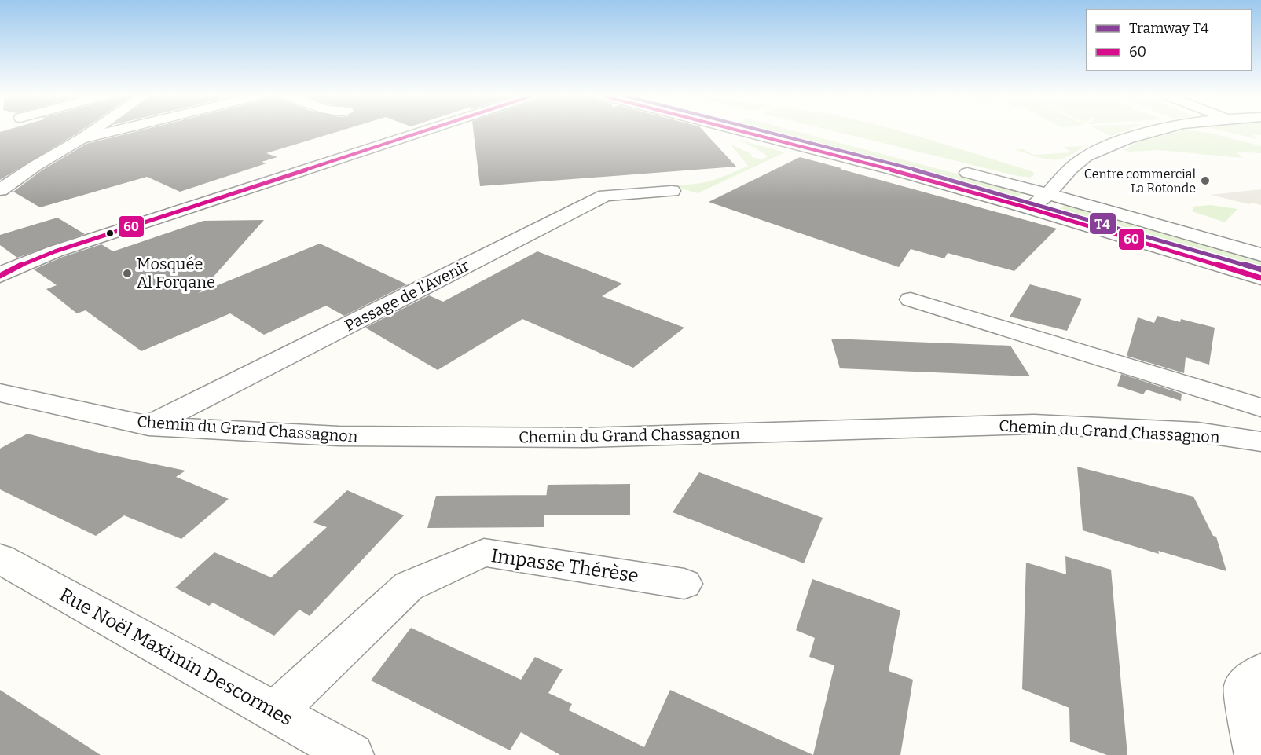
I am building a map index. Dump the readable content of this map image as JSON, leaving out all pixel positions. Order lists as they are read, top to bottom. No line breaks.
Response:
{"streets":{"street":["Passage de l'Avenir","Chemin du Grand Chassagnon","Impasse Thérèse","Rue Noël Maximin Descormes"]},"crossings":[["Passage de l'Avenir","Chemin du Grand Chassagnon"],["Impasse Thérèse","Rue Noël Maximin Descormes"]],"places":["Centre commercial La Rotonde","Mosquée Al Forqane"],"lines":["tram line T4","transit line 60"],"legend":["Tramway T4","60"]}
